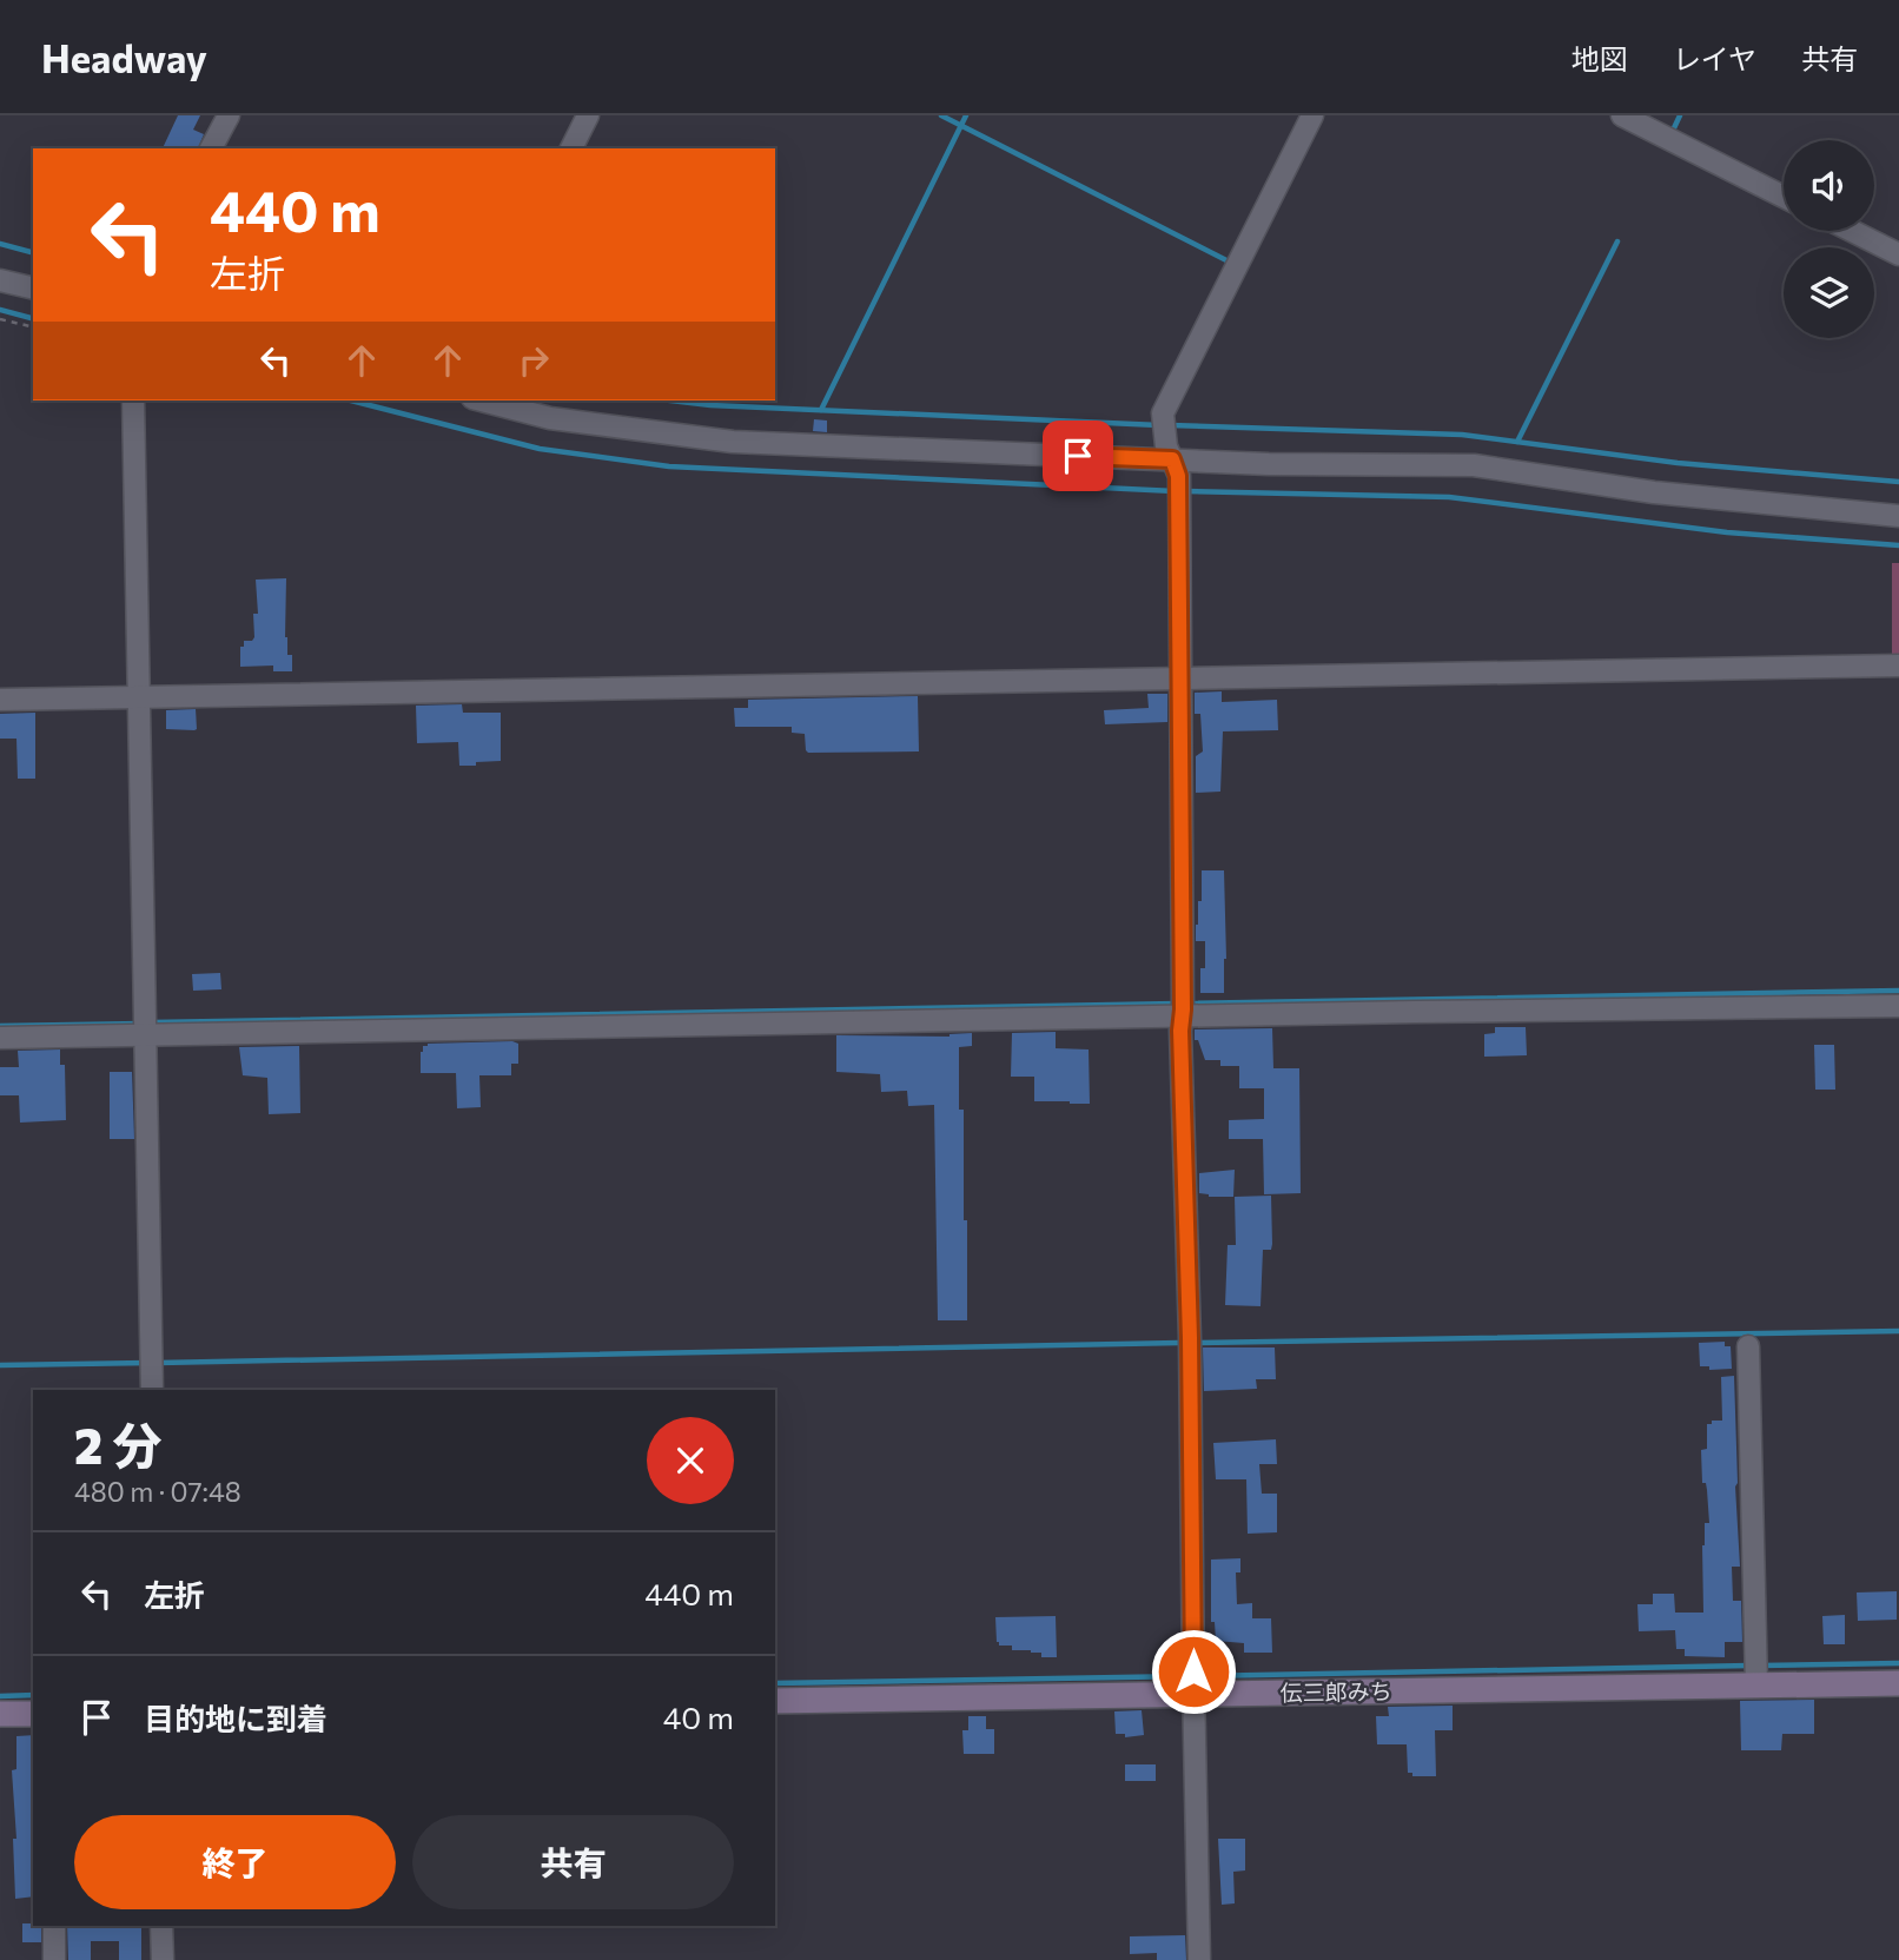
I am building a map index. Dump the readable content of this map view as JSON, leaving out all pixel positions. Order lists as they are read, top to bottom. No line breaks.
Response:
{"streets":{"street":["伝三郎みち"]},"page":{"header":"Headway","nav":["地図","レイヤ","共有"],"turn":["440 m","左折"],"heading":["2 分","480 m · 07:48"],"list":[{"name":"左折","value":"440 m"},{"name":"目的地に到着","value":"40 m"}],"buttons":["終了","共有"]}}
